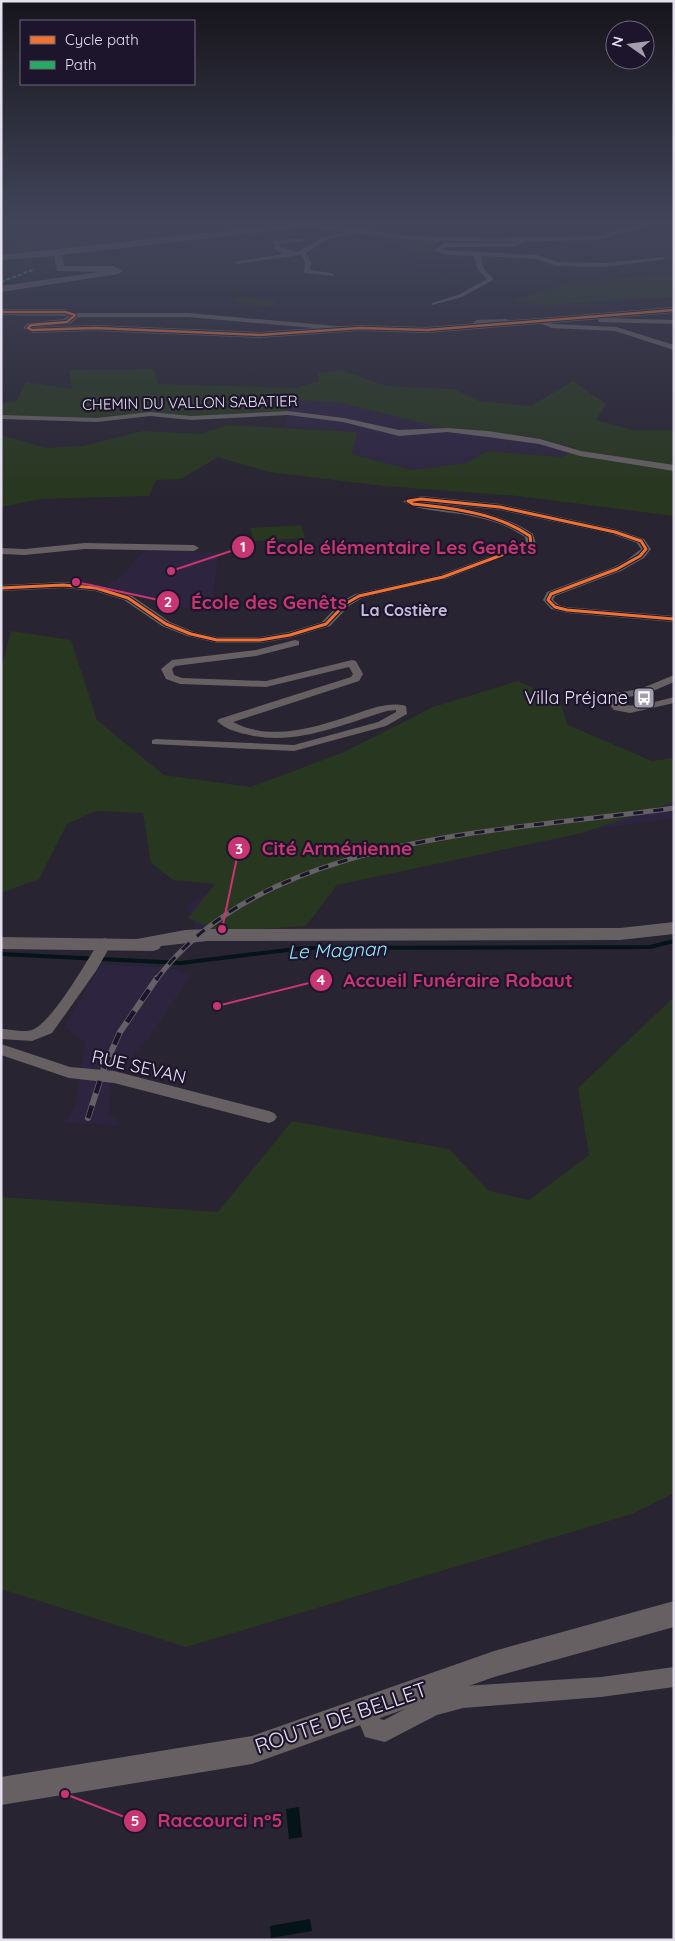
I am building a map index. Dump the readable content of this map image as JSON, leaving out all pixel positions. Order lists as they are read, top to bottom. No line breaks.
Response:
{"streets":{"street":["CHEMIN DU VALLON SABATIER","RUE SEVAN","ROUTE DE BELLET"]},"districts":["La Costière"],"water":["Le Magnan"],"places":{"other":["École élémentaire Les Genêts","École des Genêts","Cité Arménienne","Accueil Funéraire Robaut","Raccourci n°5"],"bus stop":["Villa Préjane"]},"legend":["Cycle path","Path"],"north":"left"}
